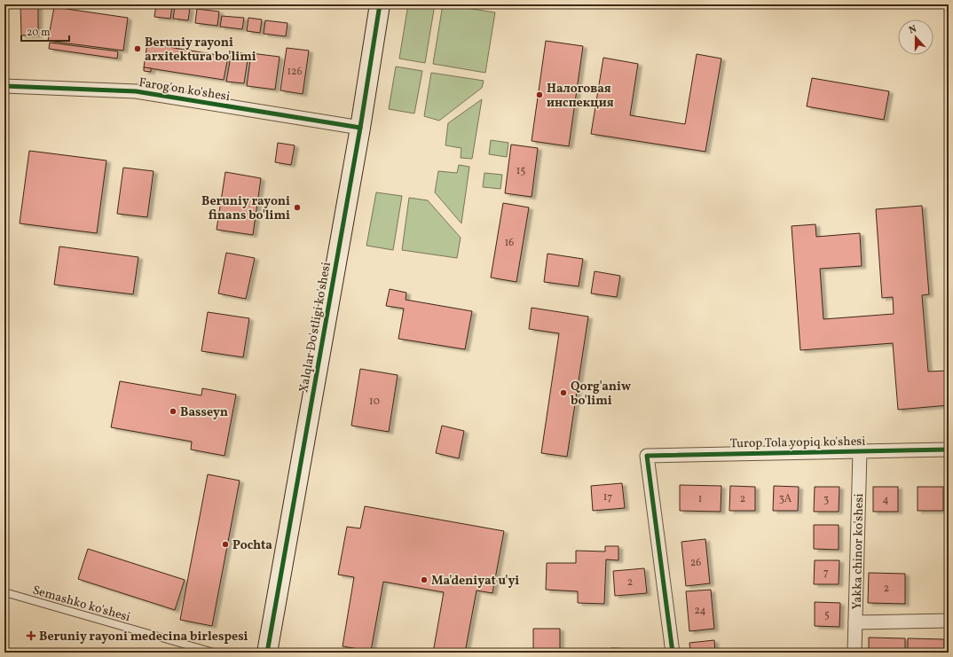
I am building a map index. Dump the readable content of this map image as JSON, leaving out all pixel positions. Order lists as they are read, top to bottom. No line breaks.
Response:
{"streets":{"street":["Farog'on ko'shesi","Xalqlar Do'stligi ko'shesi","Turop Tola yopiq ko'shesi","Yakka chinor ko'shesi"],"lane":["Semashko ko'shesi"]},"crossings":[["Farog'on ko'shesi","Xalqlar Do'stligi ko'shesi"],["Turop Tola yopiq ko'shesi","Yakka chinor ko'shesi"]],"places":{"other":["Beruniy rayoni arxitektura bo'limi","Налоговая инспекция","Beruniy rayoni finans bo'limi","Qorg'aniw bo'limi","Basseyn","Pochta","Ma'deniyat u'yi"],"health":["Beruniy rayoni medecina birlespesi"]},"house_numbers":["126","15","16","10","17","1","2","3A","3","4","26","7","2","2","24","5"],"scale_bar":"20 m","north":"top"}
